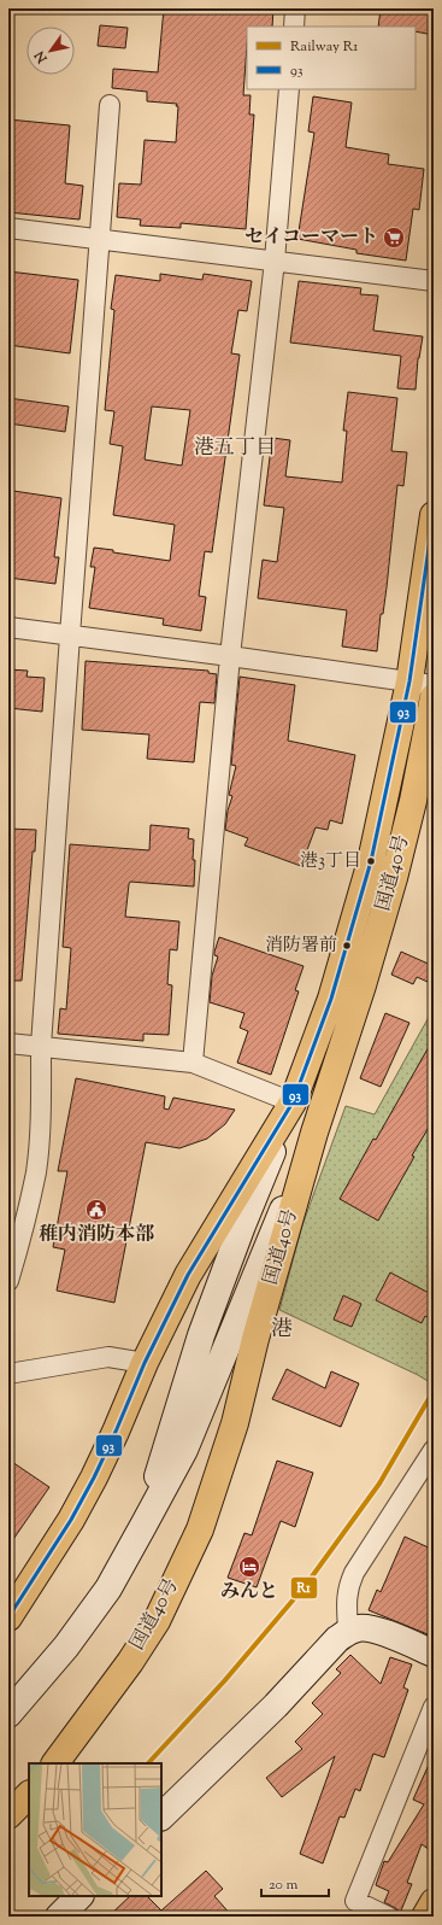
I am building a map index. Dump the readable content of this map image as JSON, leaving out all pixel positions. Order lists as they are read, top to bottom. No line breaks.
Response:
{"streets":{"main road":["国道40号"]},"districts":["港五丁目","港"],"places":{"supermarket":["セイコーマート"],"other":["港3丁目","消防署前"],"public building":["稚内消防本部"],"hotel":["みんと"]},"lines":["transit line 93","rail line R1"],"legend":["Railway R1","93"],"scale_bar":"20 m","north":"bottom left"}
